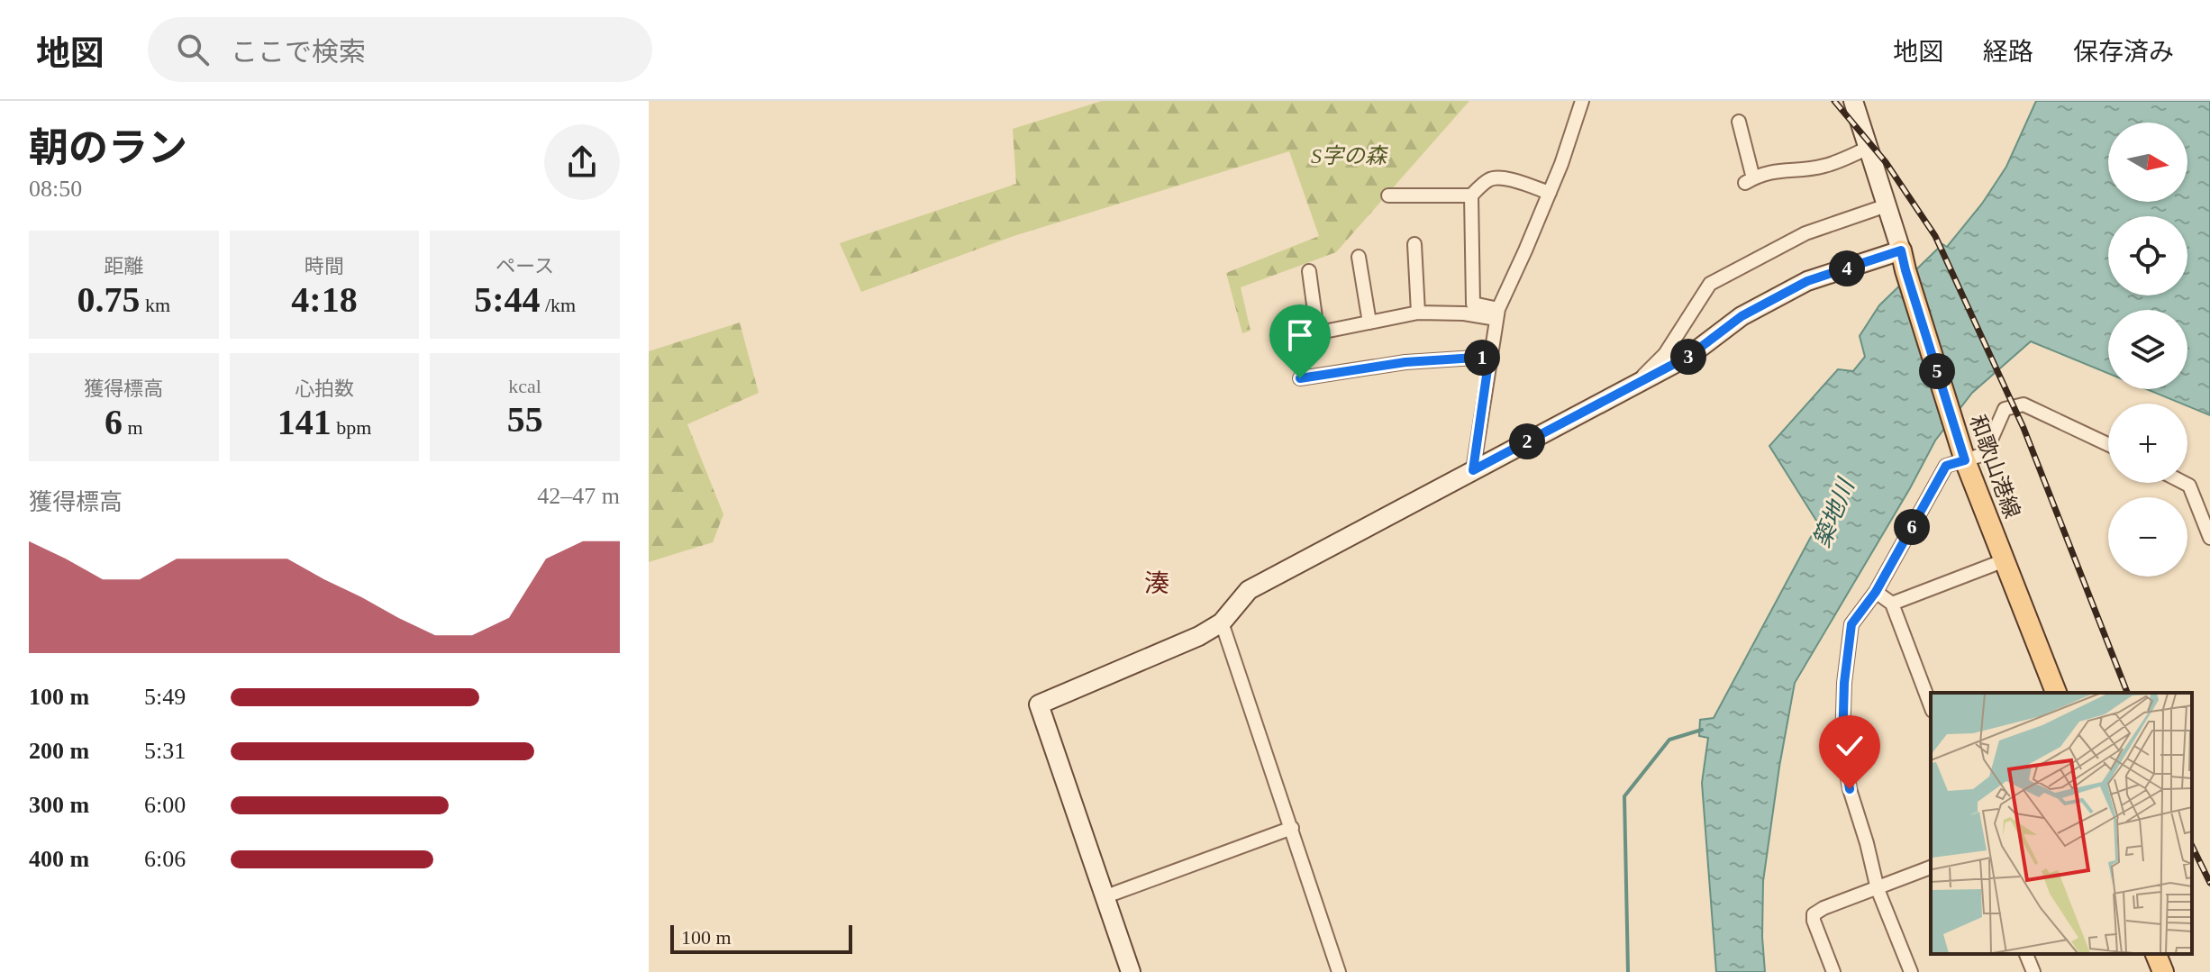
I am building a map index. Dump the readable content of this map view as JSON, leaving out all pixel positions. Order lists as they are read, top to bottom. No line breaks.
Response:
{"streets":{"main road":["和歌山港線"]},"districts":["湊"],"water":["築地川"],"parks":["S字の森"],"scale_bar":"100 m","north":"right","page":{"header":"地図","search":"ここで検索","nav":["地図","経路","保存済み"],"heading":["朝のラン","08:50"],"map_buttons":["+","−"],"stats":[["距離","0.75 km"],["時間","4:18"],["ペース","5:44 /km"],["獲得標高","6 m"],["心拍数","141 bpm"],["kcal","55"]],"pins":["4","3","1","5","2","6"],"chart":["獲得標高","42–47 m"],"list":[{"name":"100 m","note":"5:49"},{"name":"200 m","note":"5:31"},{"name":"300 m","note":"6:00"},{"name":"400 m","note":"6:06"}],"scale":"100 m"}}
